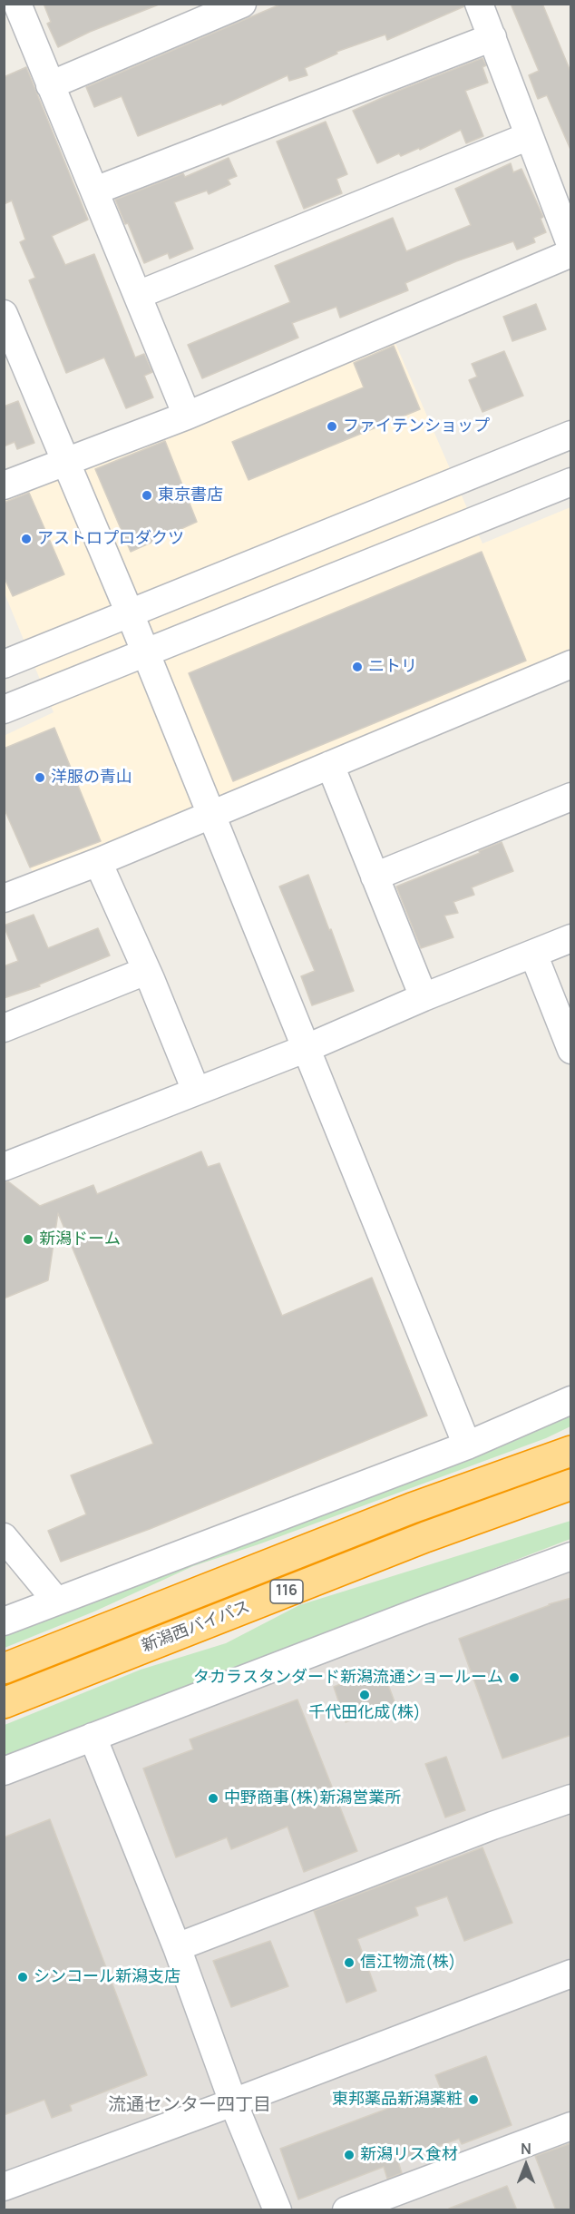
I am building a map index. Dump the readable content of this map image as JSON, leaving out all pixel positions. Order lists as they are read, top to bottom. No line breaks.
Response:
{"streets":{"highway":["116","新潟西バイパス"]},"districts":["流通センター四丁目"],"places":["ファイテンショップ","東京書店","アストロプロダクツ","ニトリ","洋服の青山","新潟ドーム","タカラスタンダード新潟流通ショールーム","千代田化成(株)","中野商事(株)新潟営業所","信江物流(株)","シンコール新潟支店","東邦薬品新潟薬粧","新潟リス食材"],"north":"top"}
